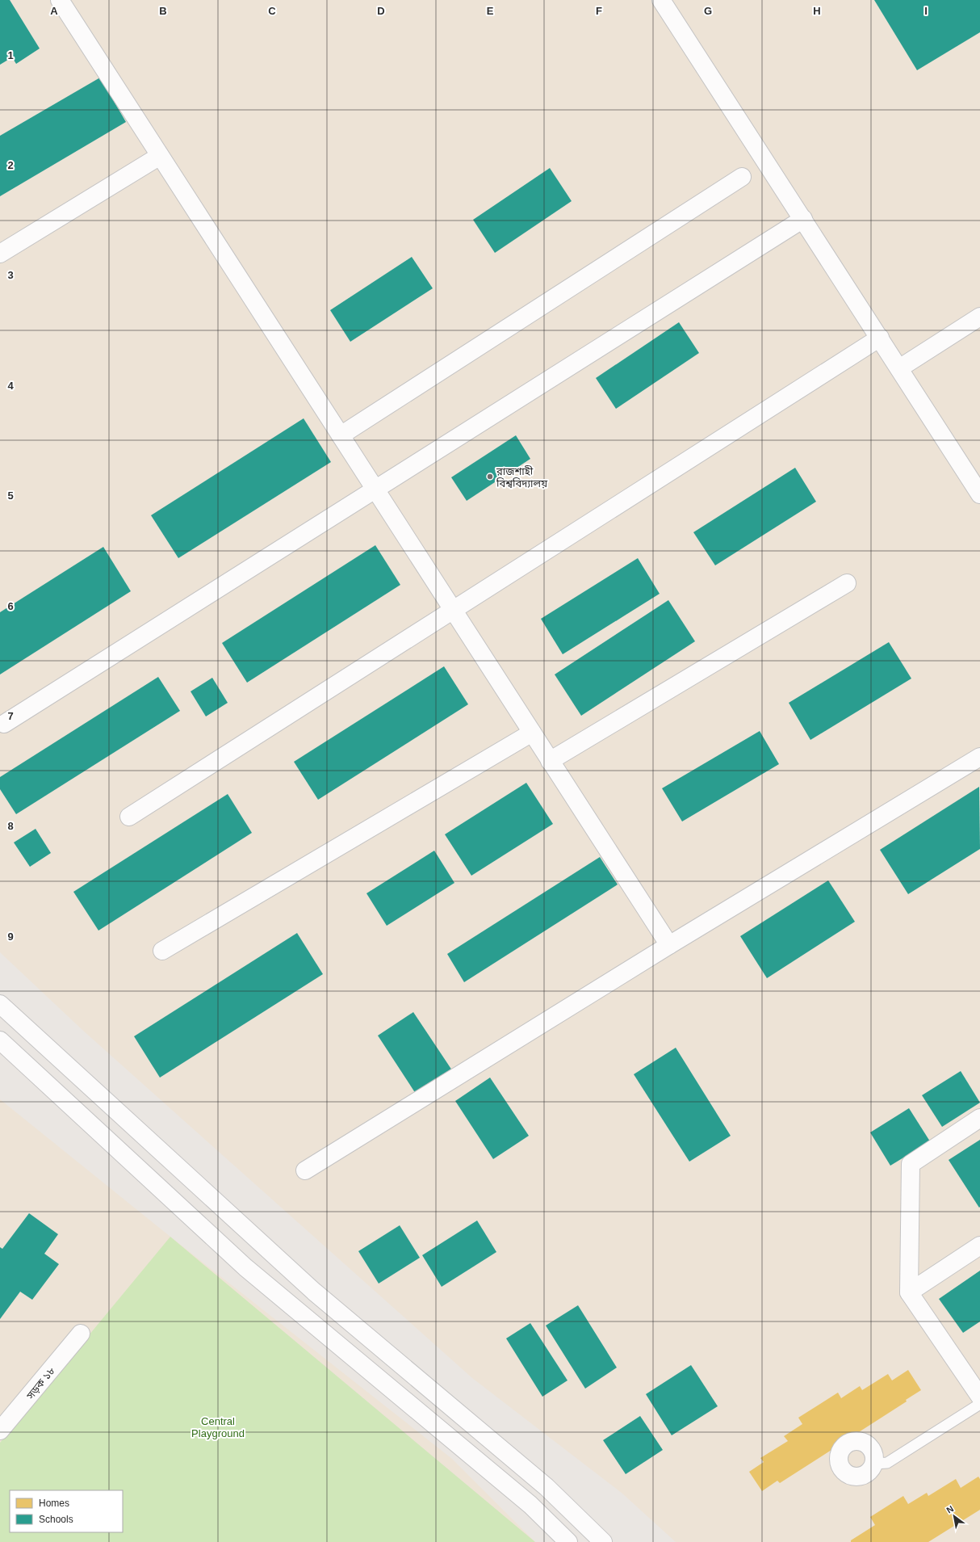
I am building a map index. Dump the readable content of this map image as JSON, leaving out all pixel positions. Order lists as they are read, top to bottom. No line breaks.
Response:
{"streets":{"street":["সড়ক ১৮"]},"parks":["Central Playground"],"places":["রাজশাহী বিশ্ববিদ্যালয়"],"legend":["Homes","Schools"],"north":"top left","grid":{"columns":["A","B","C","D","E","F","G","H","I"],"rows":["1","2","3","4","5","6","7","8","9"]}}
